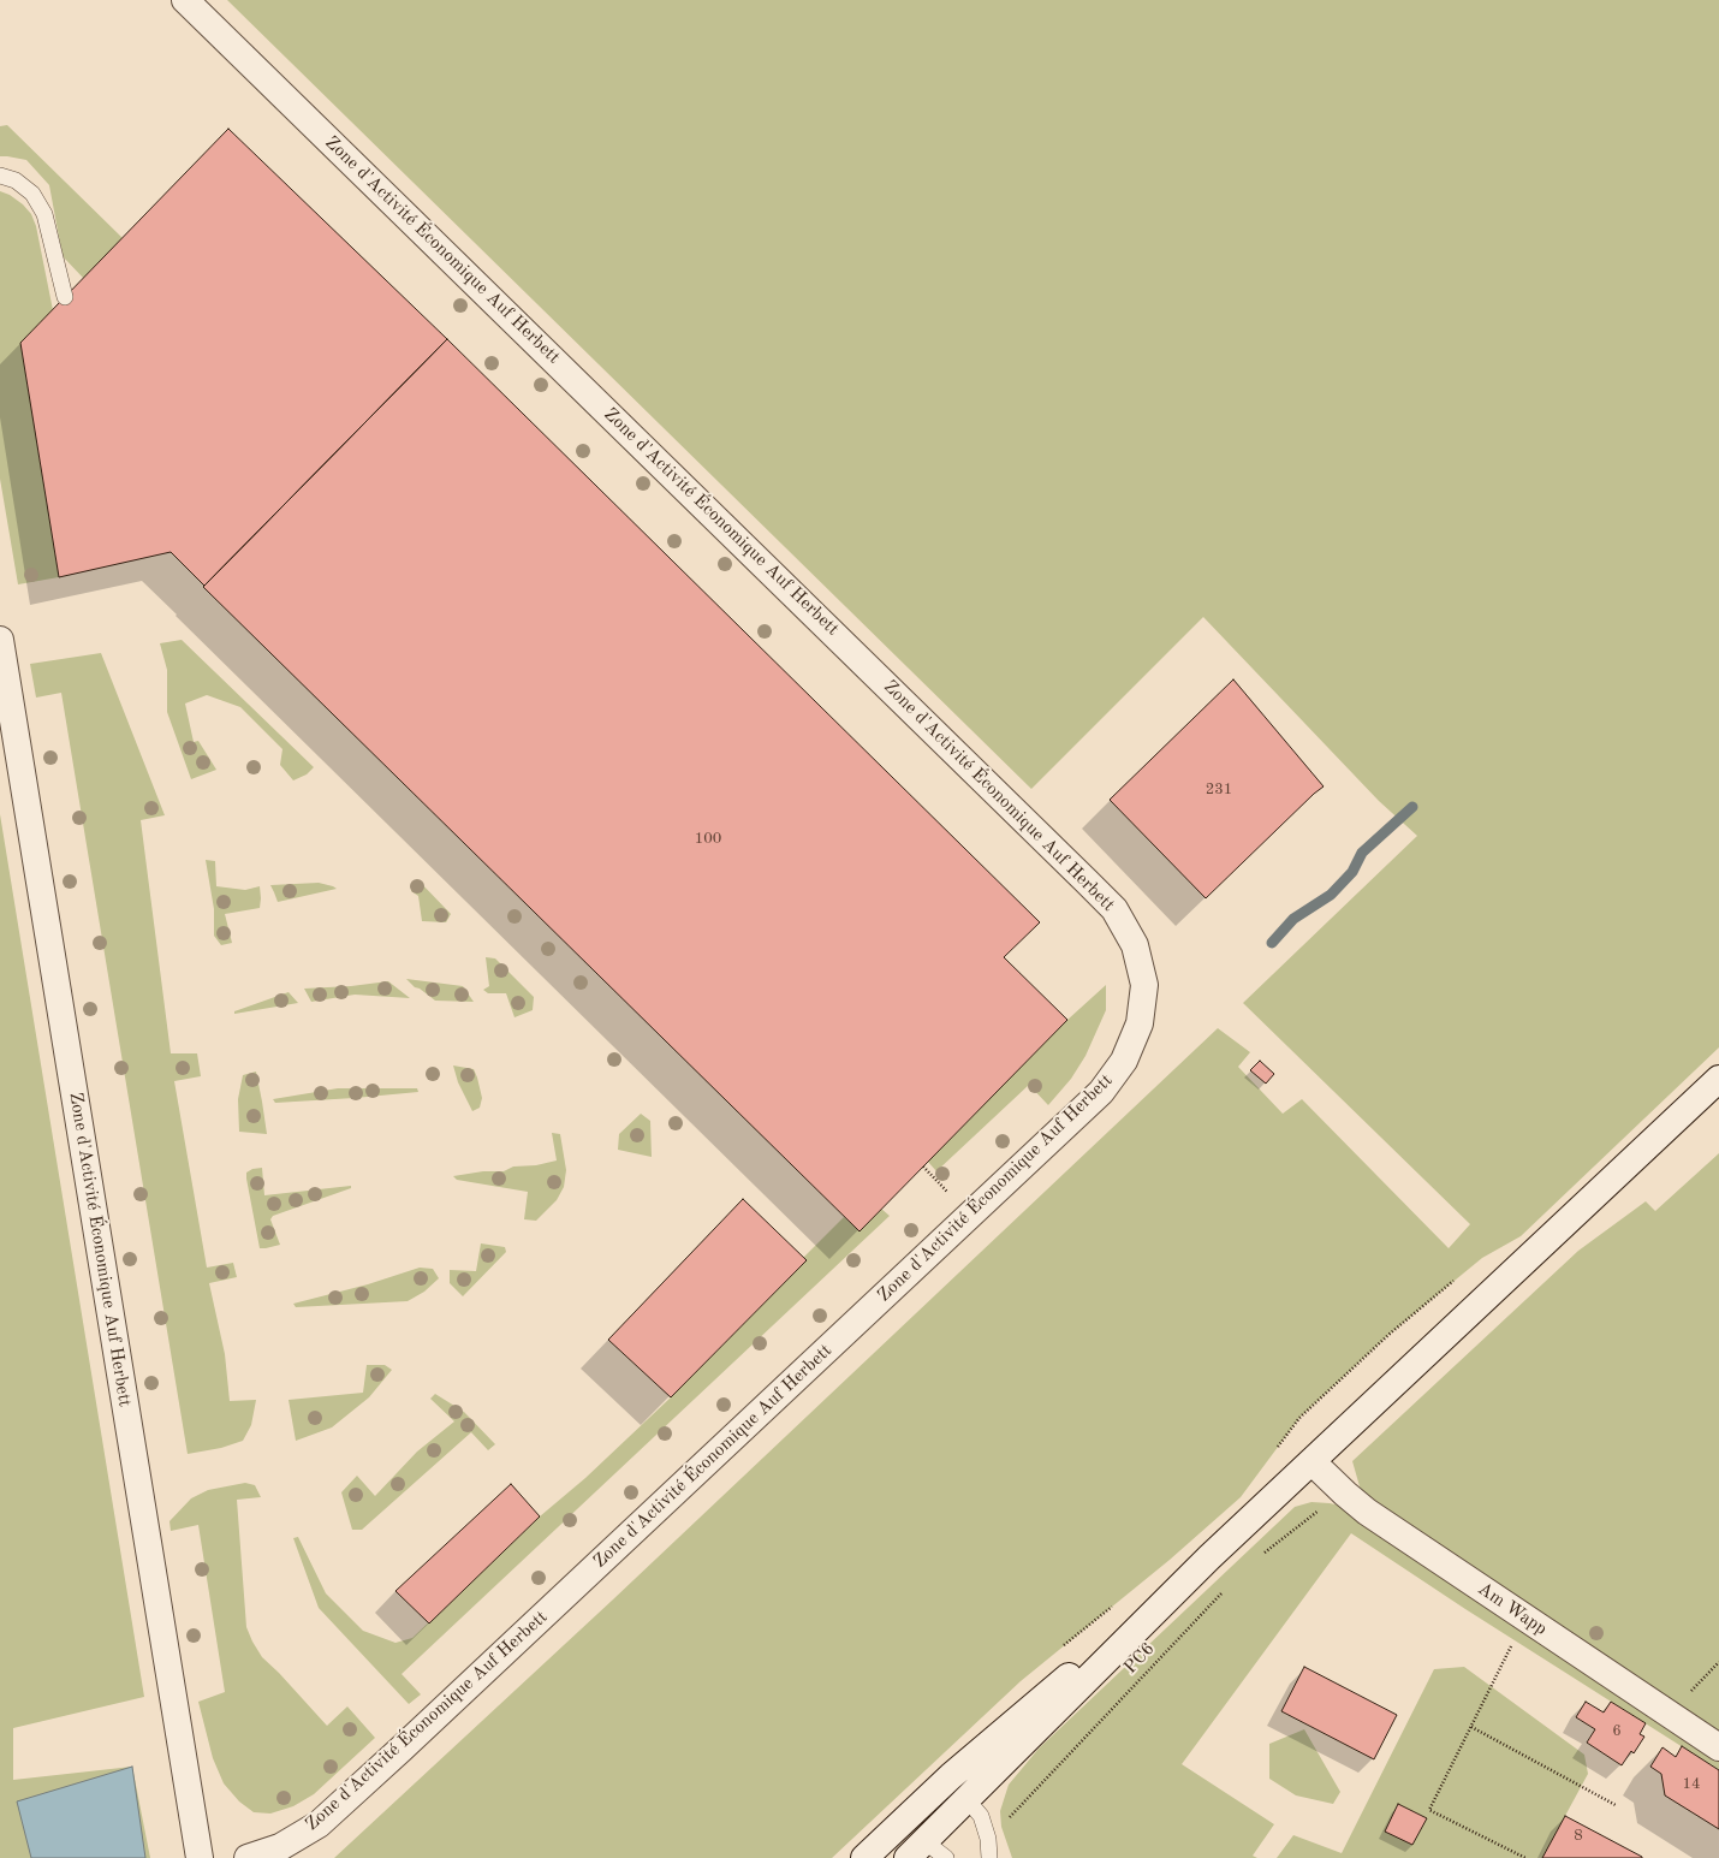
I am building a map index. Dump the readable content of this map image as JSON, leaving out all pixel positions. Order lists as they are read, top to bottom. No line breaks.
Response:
{"streets":{"street":["Zone d'Activité Économique Auf Herbett","Am Wapp"],"path":["PC6"]},"house_numbers":["231","100","6","14","8"]}
